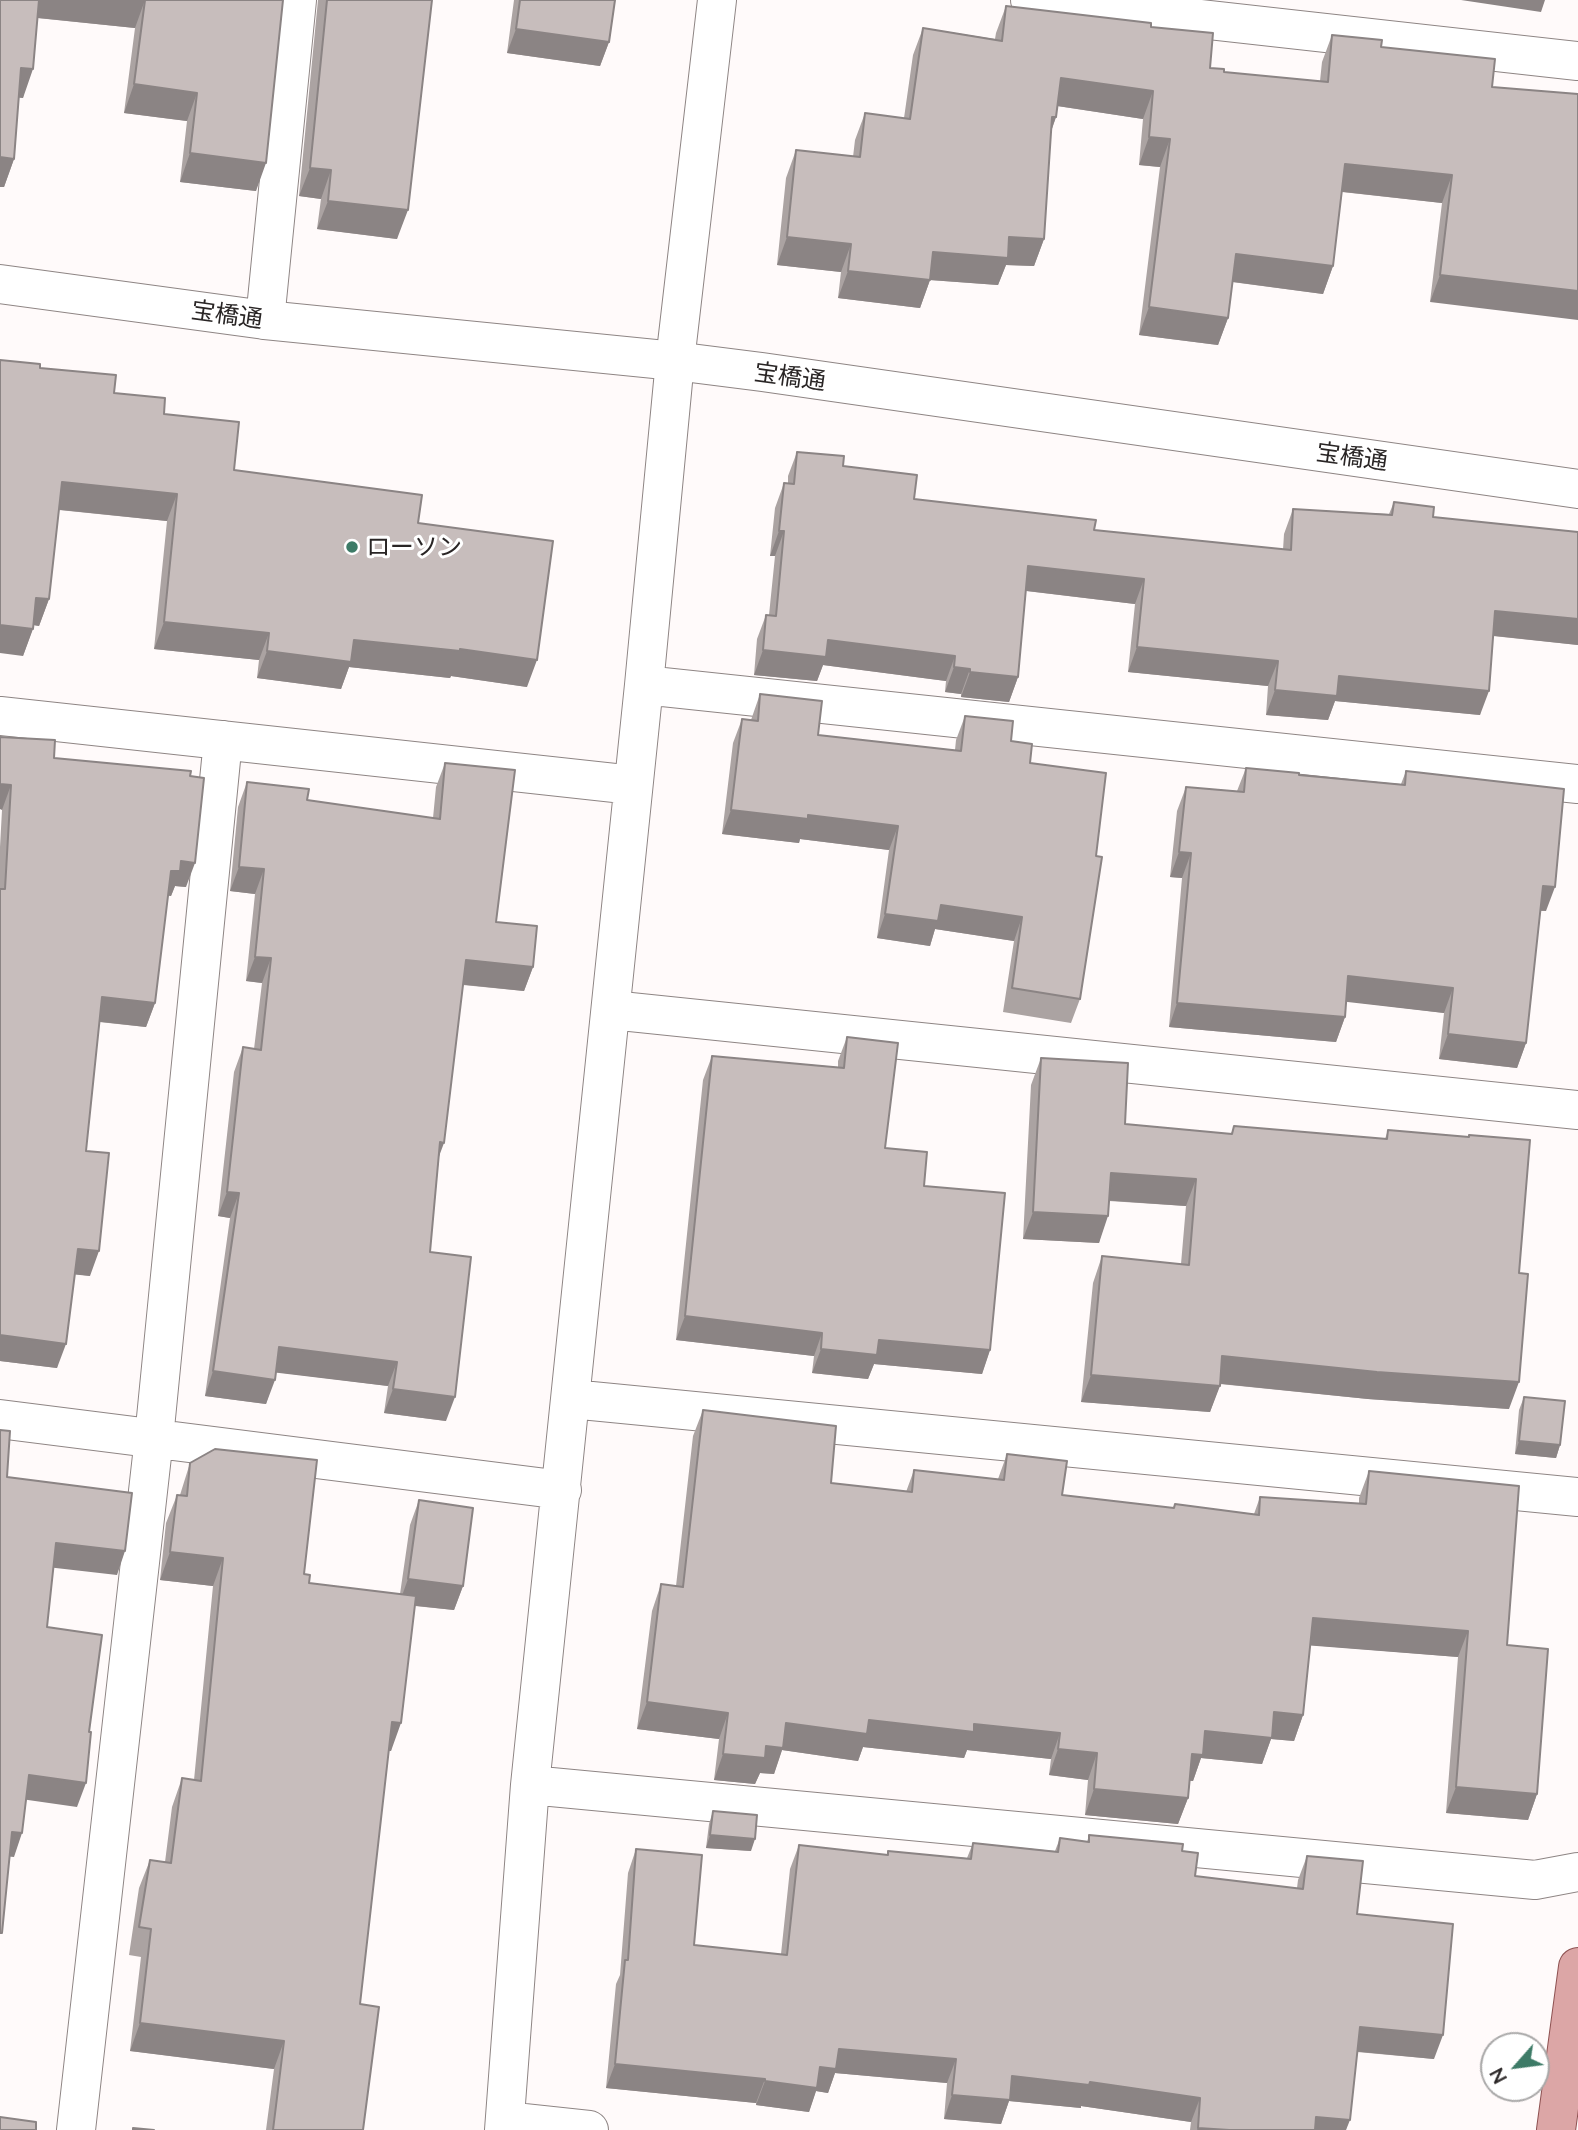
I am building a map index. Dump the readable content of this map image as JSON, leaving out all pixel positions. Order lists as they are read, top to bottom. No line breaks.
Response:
{"streets":{"street":["宝橋通"]},"places":["ローソン"],"north":"bottom left"}
